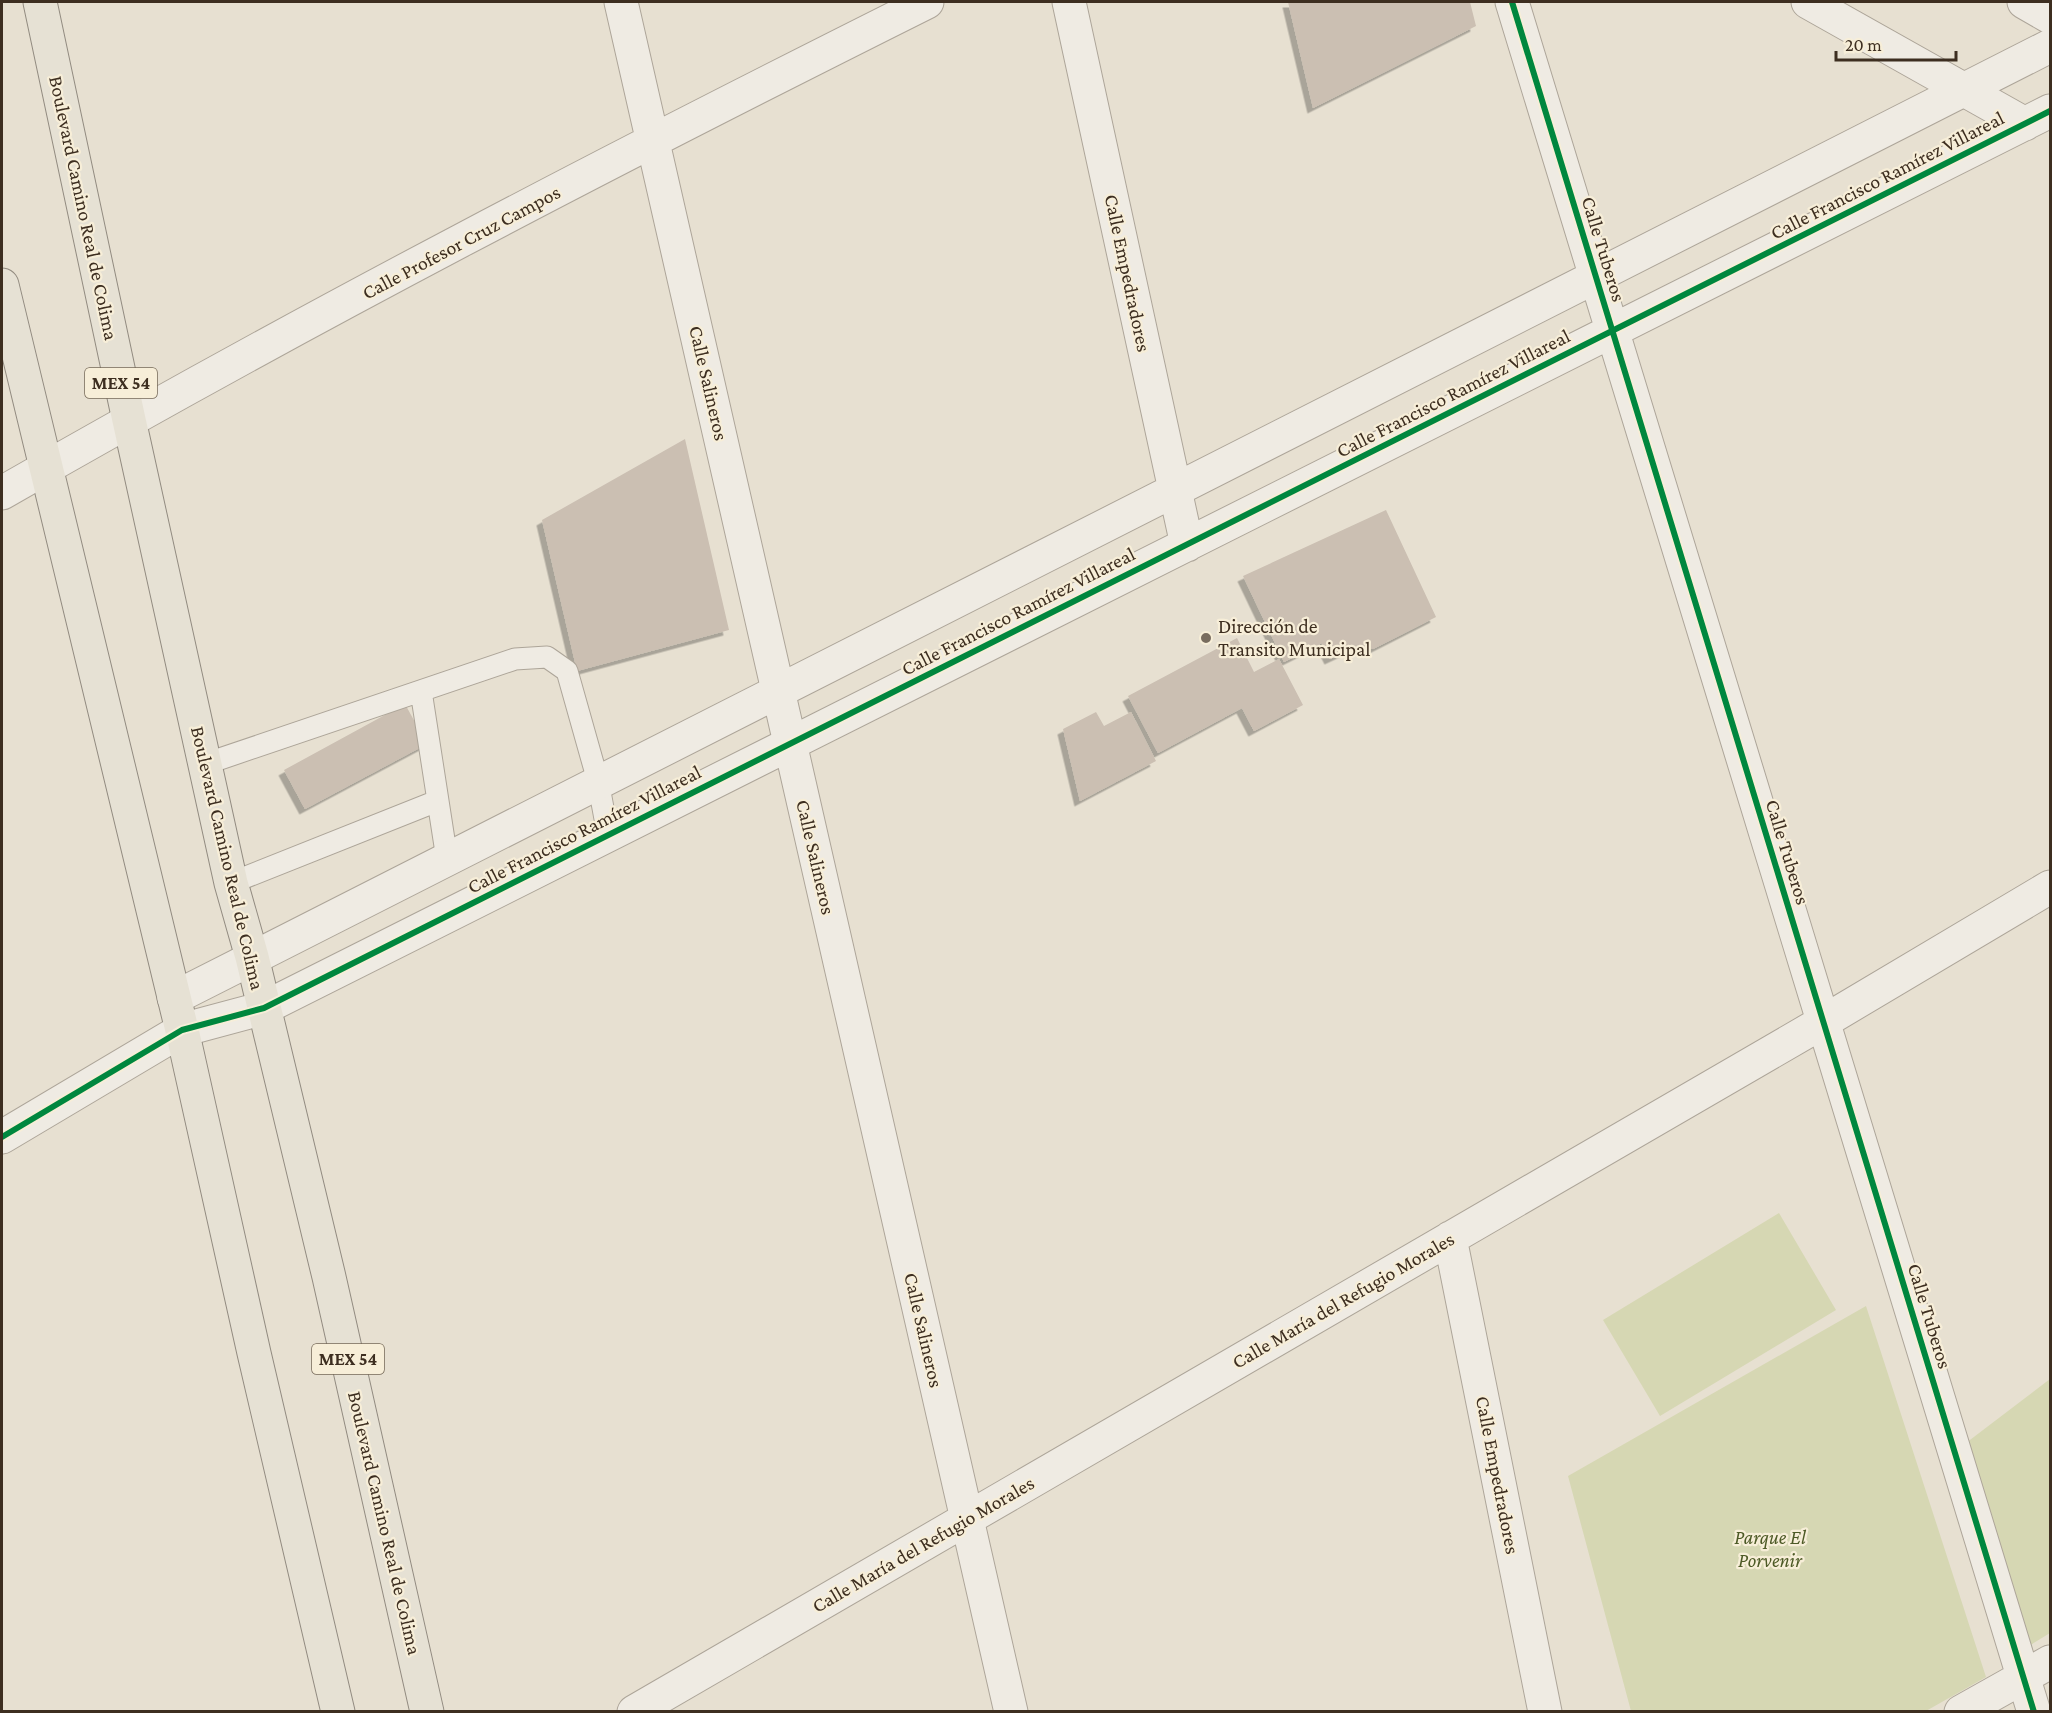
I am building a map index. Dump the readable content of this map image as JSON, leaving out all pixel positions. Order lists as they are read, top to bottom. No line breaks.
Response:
{"streets":{"main road":["Boulevard Camino Real de Colima","MEX 54"],"street":["Calle Francisco Ramírez Villareal","Calle Profesor Cruz Campos","Calle Tuberos","Calle Empedradores","Calle Salineros","Calle María del Refugio Morales"]},"crossings":[["Calle Francisco Ramírez Villareal","Boulevard Camino Real de Colima"],["Calle Francisco Ramírez Villareal","Calle Tuberos"],["Calle Francisco Ramírez Villareal","Calle Empedradores"],["Calle Francisco Ramírez Villareal","Calle Salineros"],["Boulevard Camino Real de Colima","Calle Profesor Cruz Campos"],["Calle Profesor Cruz Campos","Calle Salineros"],["Calle Tuberos","Calle María del Refugio Morales"],["Calle Empedradores","Calle María del Refugio Morales"],["Calle Salineros","Calle María del Refugio Morales"]],"parks":["Parque El Porvenir"],"places":["Dirección de Transito Municipal"],"scale_bar":"20 m"}
